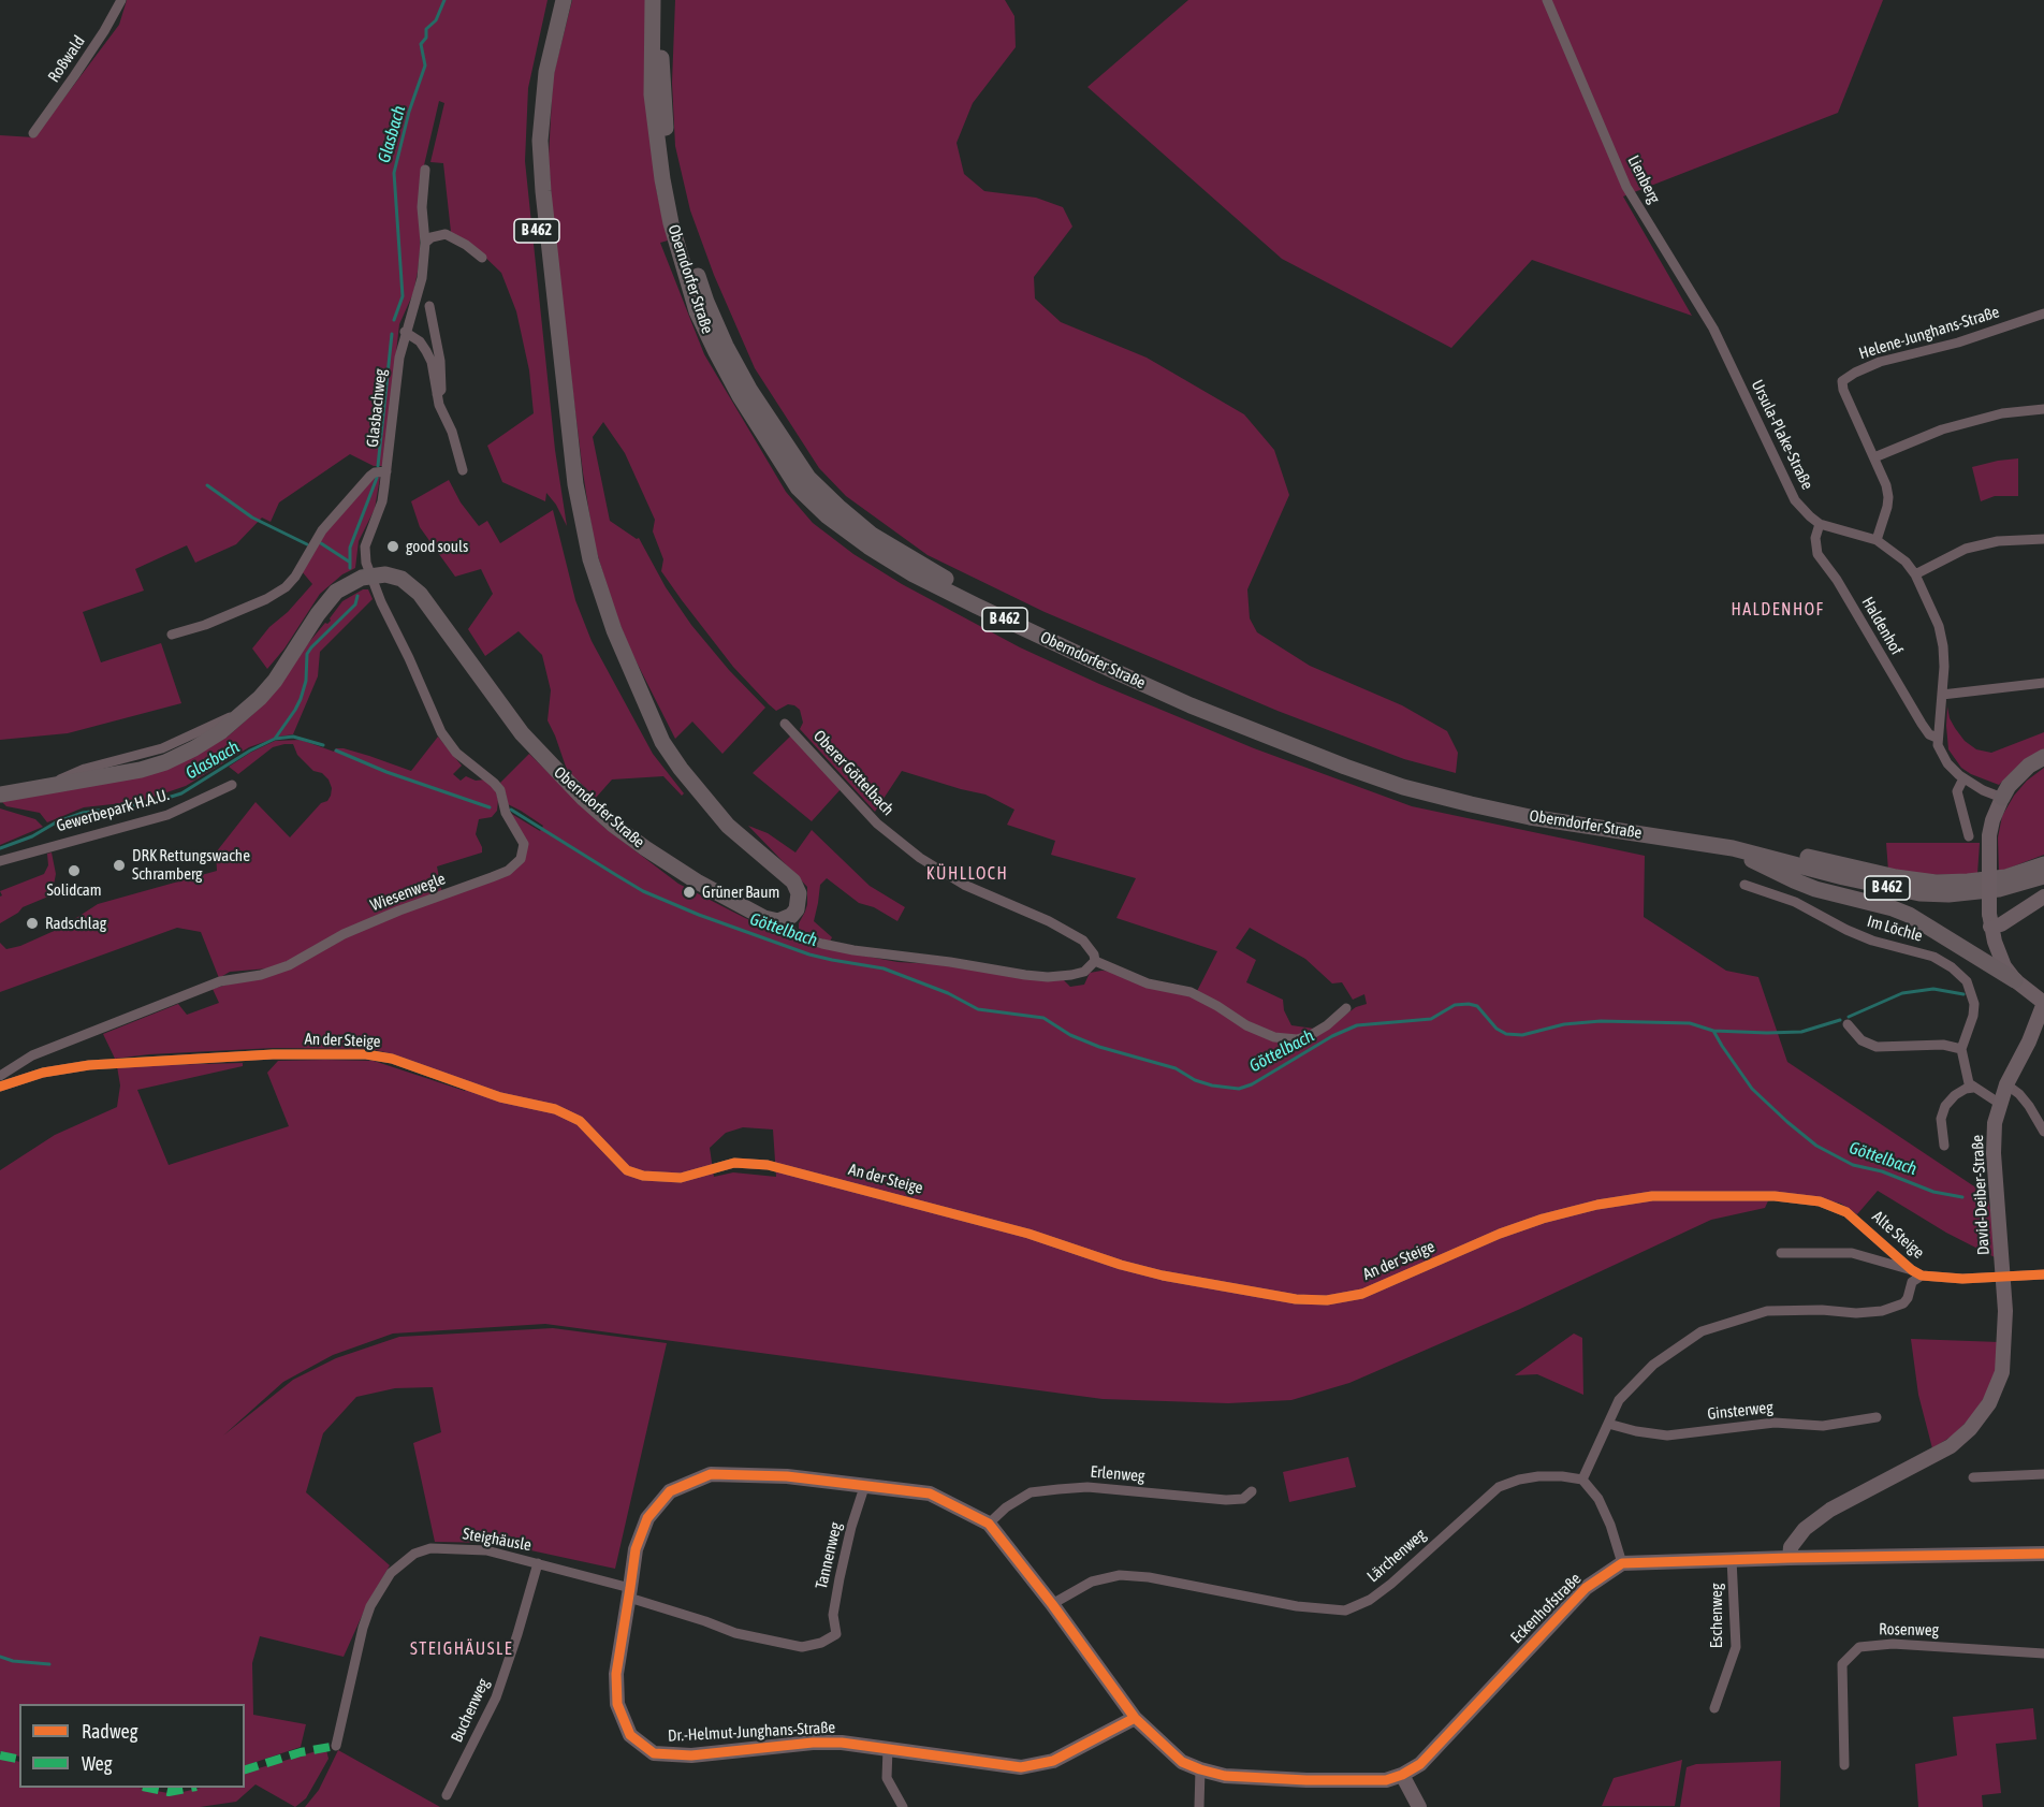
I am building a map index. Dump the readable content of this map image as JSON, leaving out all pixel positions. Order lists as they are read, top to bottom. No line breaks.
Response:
{"streets":{"main road":["B 462","Oberndorfer Straße"],"street":["Roßwald","Lienberg","Helene-Junghans-Straße","Glasbachweg","Ursula-Plake-Straße","Haldenhof","Oberer Göttelbach","Gewerbepark H.A.U.","Wiesenwegle","Im Löchle","An der Steige","David-Deiber-Straße","Alte Steige","Ginsterweg","Erlenweg","Steighäusle","Tannenweg","Lärchenweg","Eckenhofstraße","Eschenweg","Rosenweg","Buchenweg","Dr.-Helmut-Junghans-Straße"]},"crossings":[["Lienberg","Ursula-Plake-Straße"],["B 462","Oberndorfer Straße"],["Oberndorfer Straße","Glasbachweg"],["Oberndorfer Straße","Wiesenwegle"],["Helene-Junghans-Straße","Ursula-Plake-Straße"],["Glasbachweg","Wiesenwegle"],["Ursula-Plake-Straße","Haldenhof"],["An der Steige","Alte Steige"],["David-Deiber-Straße","Alte Steige"],["Erlenweg","Dr.-Helmut-Junghans-Straße"],["Steighäusle","Tannenweg"],["Steighäusle","Buchenweg"],["Steighäusle","Dr.-Helmut-Junghans-Straße"],["Tannenweg","Dr.-Helmut-Junghans-Straße"],["Lärchenweg","Dr.-Helmut-Junghans-Straße"],["Eckenhofstraße","Dr.-Helmut-Junghans-Straße"]],"districts":["HALDENHOF","KÜHLLOCH","STEIGHÄUSLE"],"water":["Glasbach","Göttelbach"],"places":["good souls","DRK Rettungswache Schramberg","Solidcam","Grüner Baum","Radschlag"],"legend":["Radweg","Weg"]}
